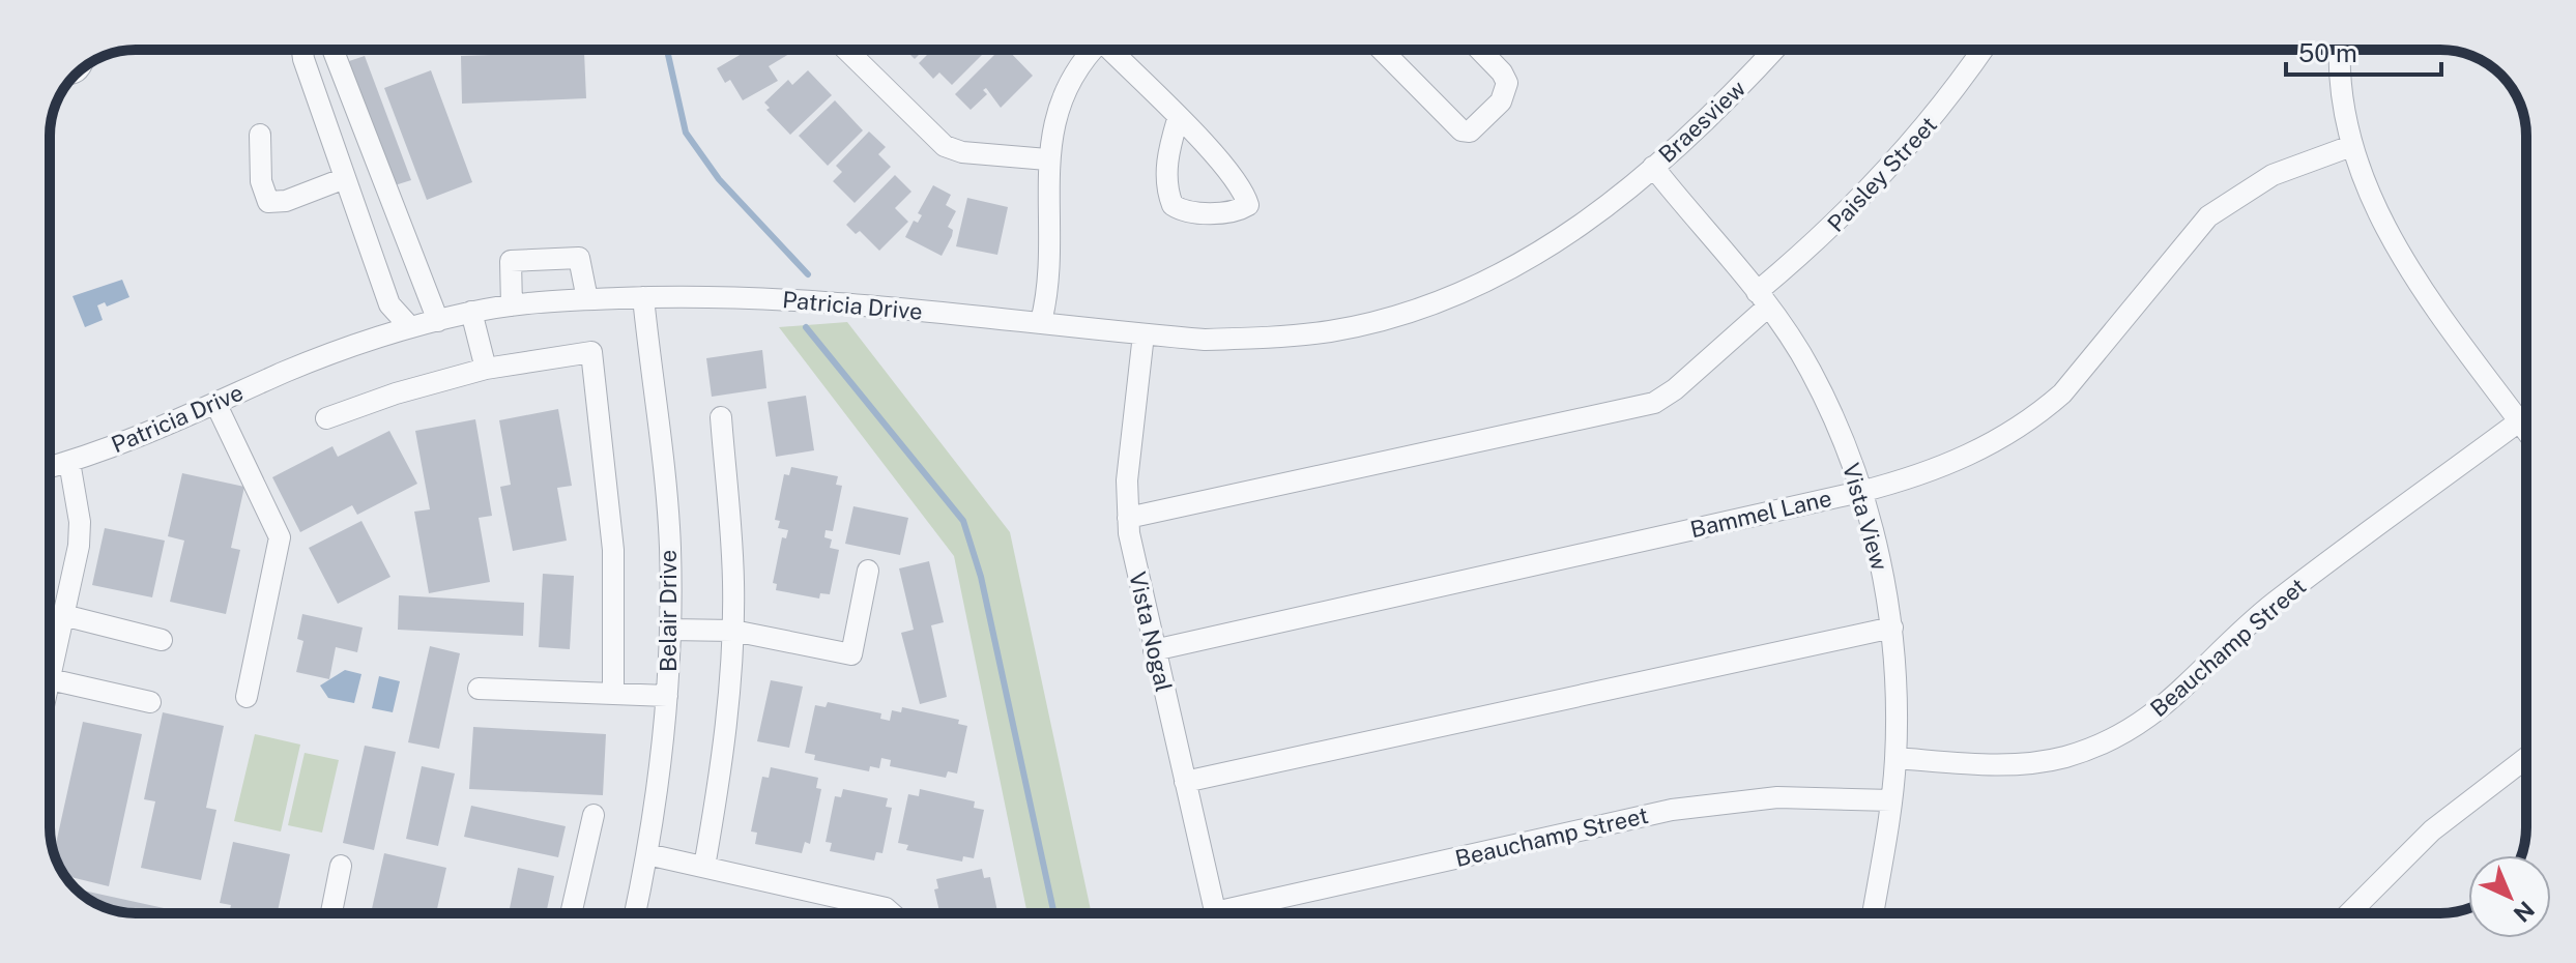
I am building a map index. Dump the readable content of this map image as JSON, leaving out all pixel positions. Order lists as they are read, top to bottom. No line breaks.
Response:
{"streets":{"street":["Braesview","Paisley Street","Patricia Drive","Bammel Lane","Vista View","Belair Drive","Vista Nogal","Beauchamp Street"]},"crossings":[["Braesview","Patricia Drive"],["Braesview","Vista View"],["Paisley Street","Vista View"],["Paisley Street","Vista Nogal"],["Patricia Drive","Vista View"],["Patricia Drive","Belair Drive"],["Patricia Drive","Vista Nogal"],["Bammel Lane","Vista View"],["Bammel Lane","Vista Nogal"],["Vista View","Beauchamp Street"]],"scale_bar":"50 m","north":"bottom right"}
